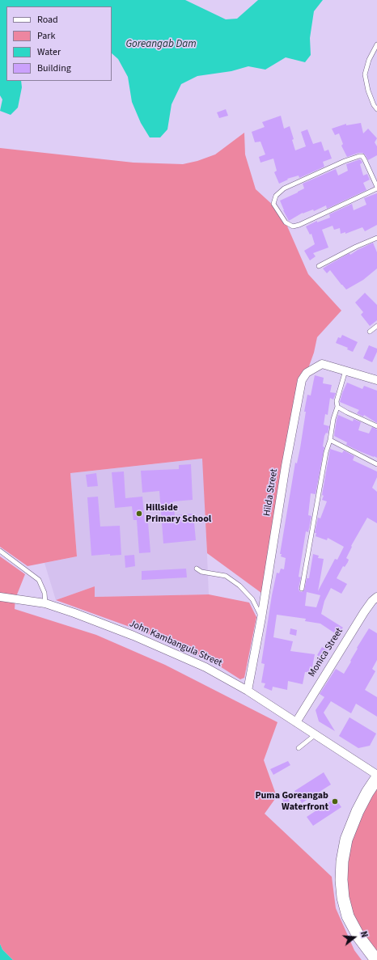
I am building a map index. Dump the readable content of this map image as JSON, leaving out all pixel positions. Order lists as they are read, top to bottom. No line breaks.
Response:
{"streets":{"street":["Hilda Street","John Kambangula Street","Monica Street"]},"crossings":[["Hilda Street","John Kambangula Street"],["John Kambangula Street","Monica Street"]],"water":["Goreangab Dam"],"places":["Hillside Primary School","Puma Goreangab Waterfront"],"legend":["Road","Park","Water","Building"],"north":"right"}
